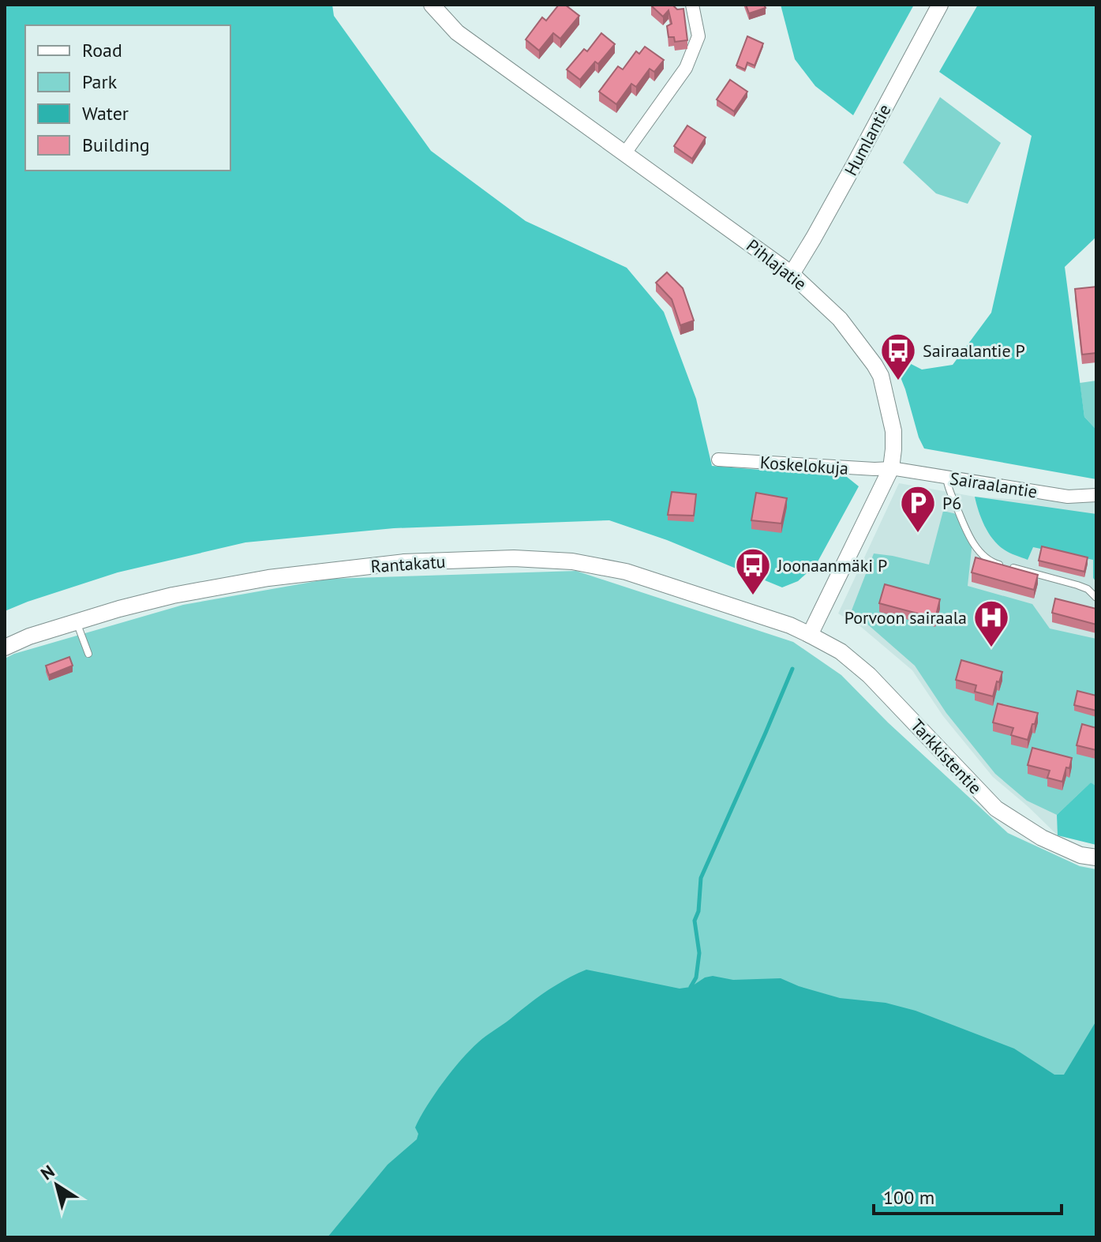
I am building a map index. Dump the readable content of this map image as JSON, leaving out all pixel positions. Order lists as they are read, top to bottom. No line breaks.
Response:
{"streets":{"street":["Humlantie","Pihlajatie","Koskelokuja","Sairaalantie","Rantakatu","Tarkkistentie"]},"crossings":[["Humlantie","Pihlajatie"],["Pihlajatie","Koskelokuja"],["Pihlajatie","Sairaalantie"],["Pihlajatie","Rantakatu"],["Pihlajatie","Tarkkistentie"],["Koskelokuja","Sairaalantie"],["Rantakatu","Tarkkistentie"]],"places":{"bus stop":["Sairaalantie P","Joonaanmäki P"],"parking":["P6"],"hospital":["Porvoon sairaala"]},"legend":["Road","Park","Water","Building"],"scale_bar":"100 m","north":"top left"}
